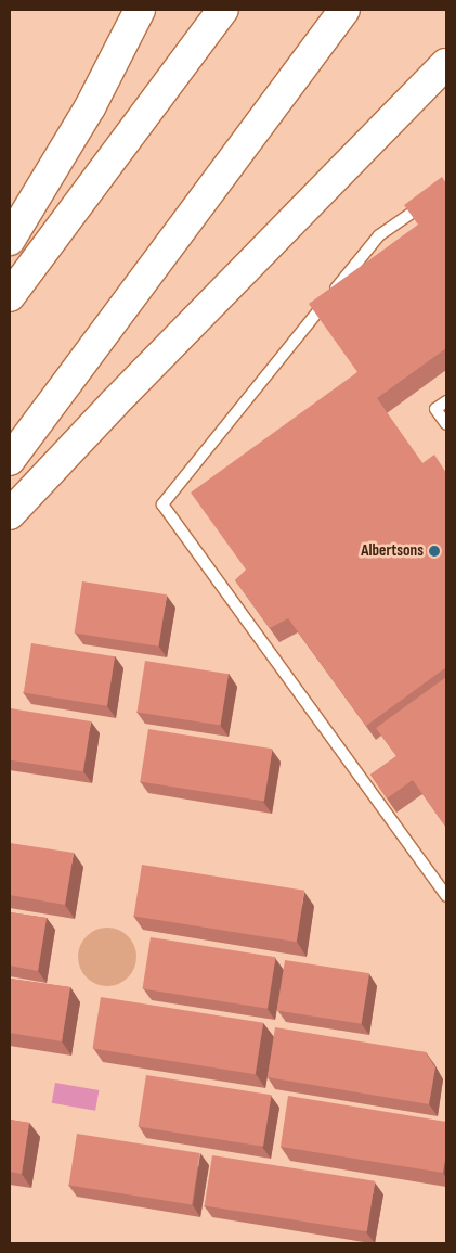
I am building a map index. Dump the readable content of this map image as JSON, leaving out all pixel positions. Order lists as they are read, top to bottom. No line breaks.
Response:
{"places":["Albertsons"]}
